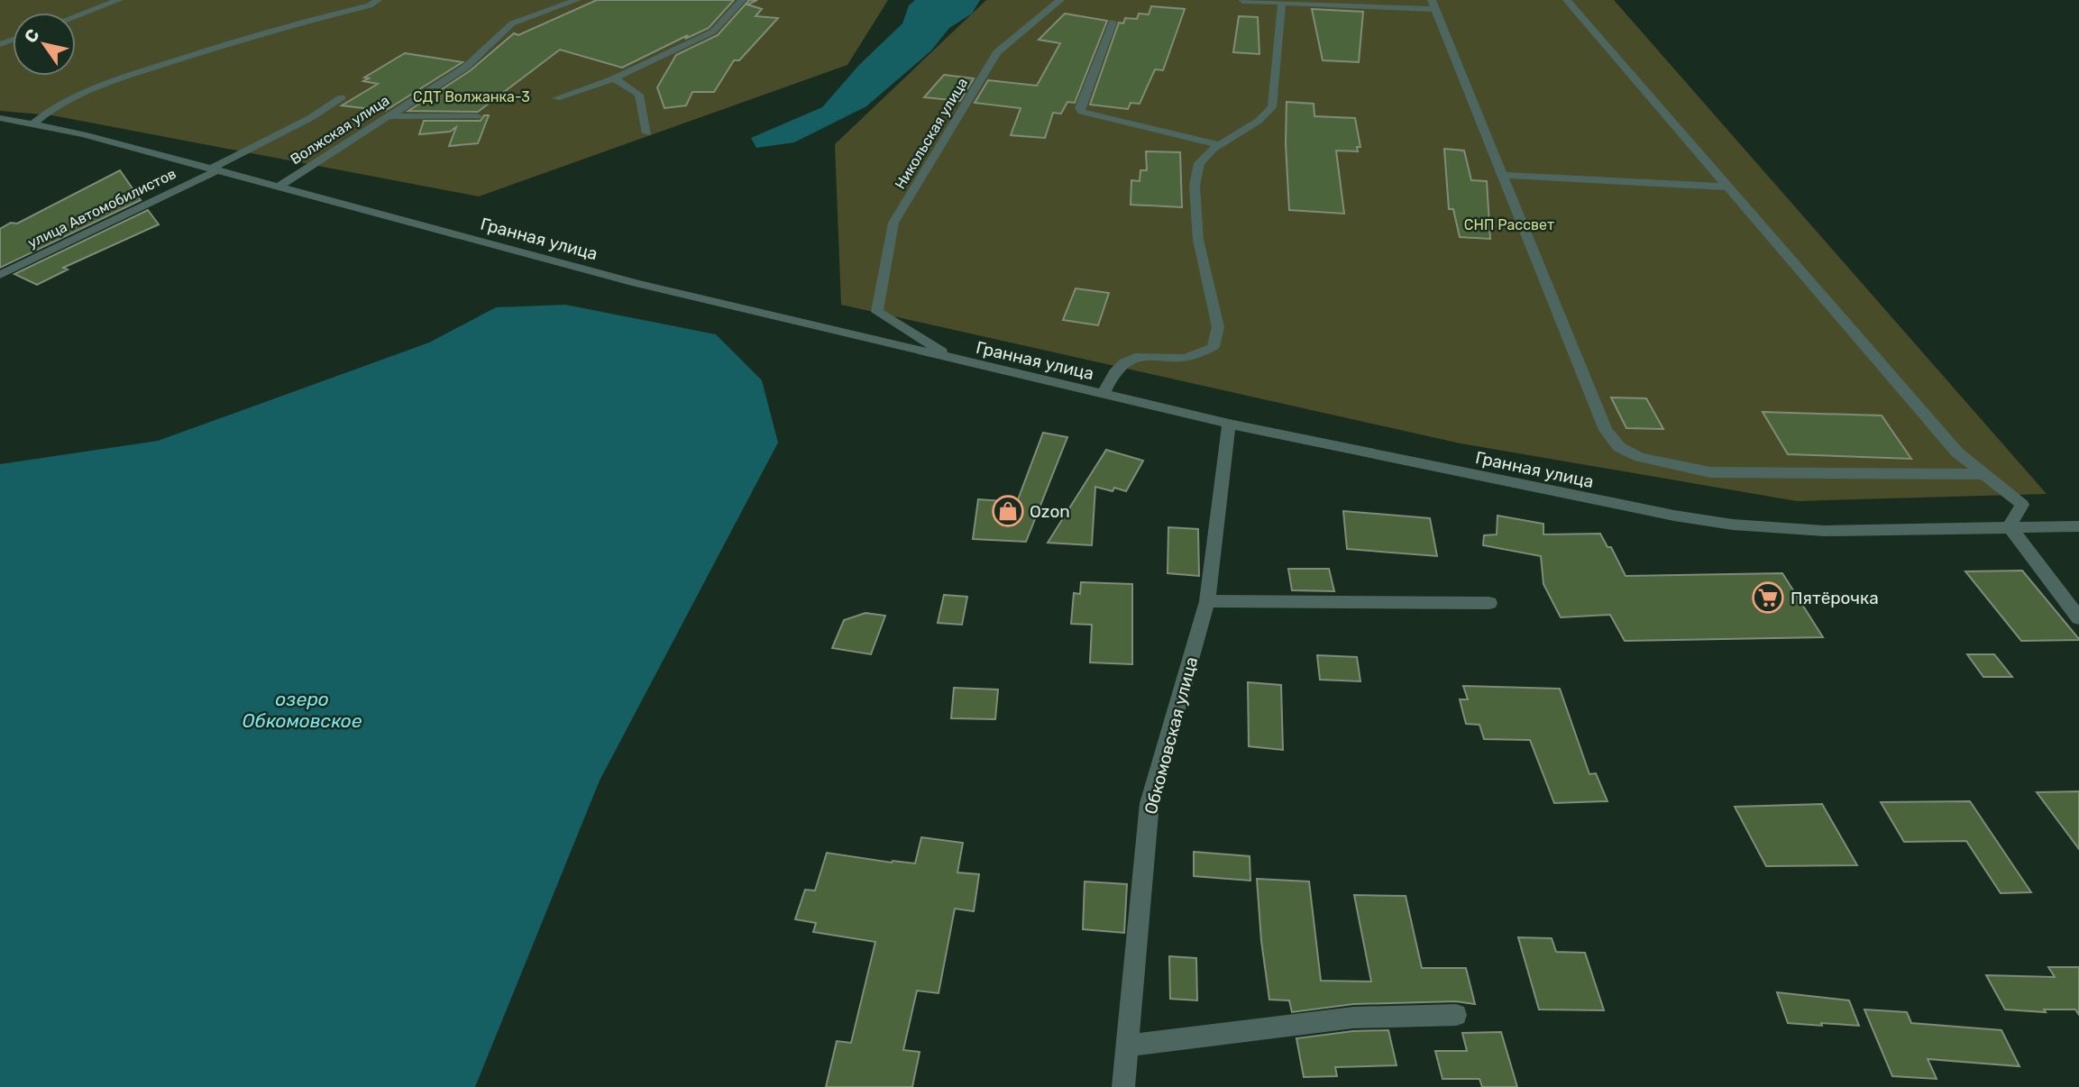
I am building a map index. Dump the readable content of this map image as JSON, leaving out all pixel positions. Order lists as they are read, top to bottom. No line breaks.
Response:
{"streets":{"street":["Волжская улица","Никольская улица","улица Автомобилистов","Гранная улица","Обкомовская улица"]},"crossings":[["Волжская улица","Гранная улица"],["Никольская улица","Гранная улица"],["улица Автомобилистов","Гранная улица"],["Гранная улица","Обкомовская улица"]],"water":["озеро Обкомовское"],"parks":["СДТ Волжанка-3","СНП Рассвет"],"places":{"shop":["Ozon"],"supermarket":["Пятёрочка"]},"north":"top left"}
